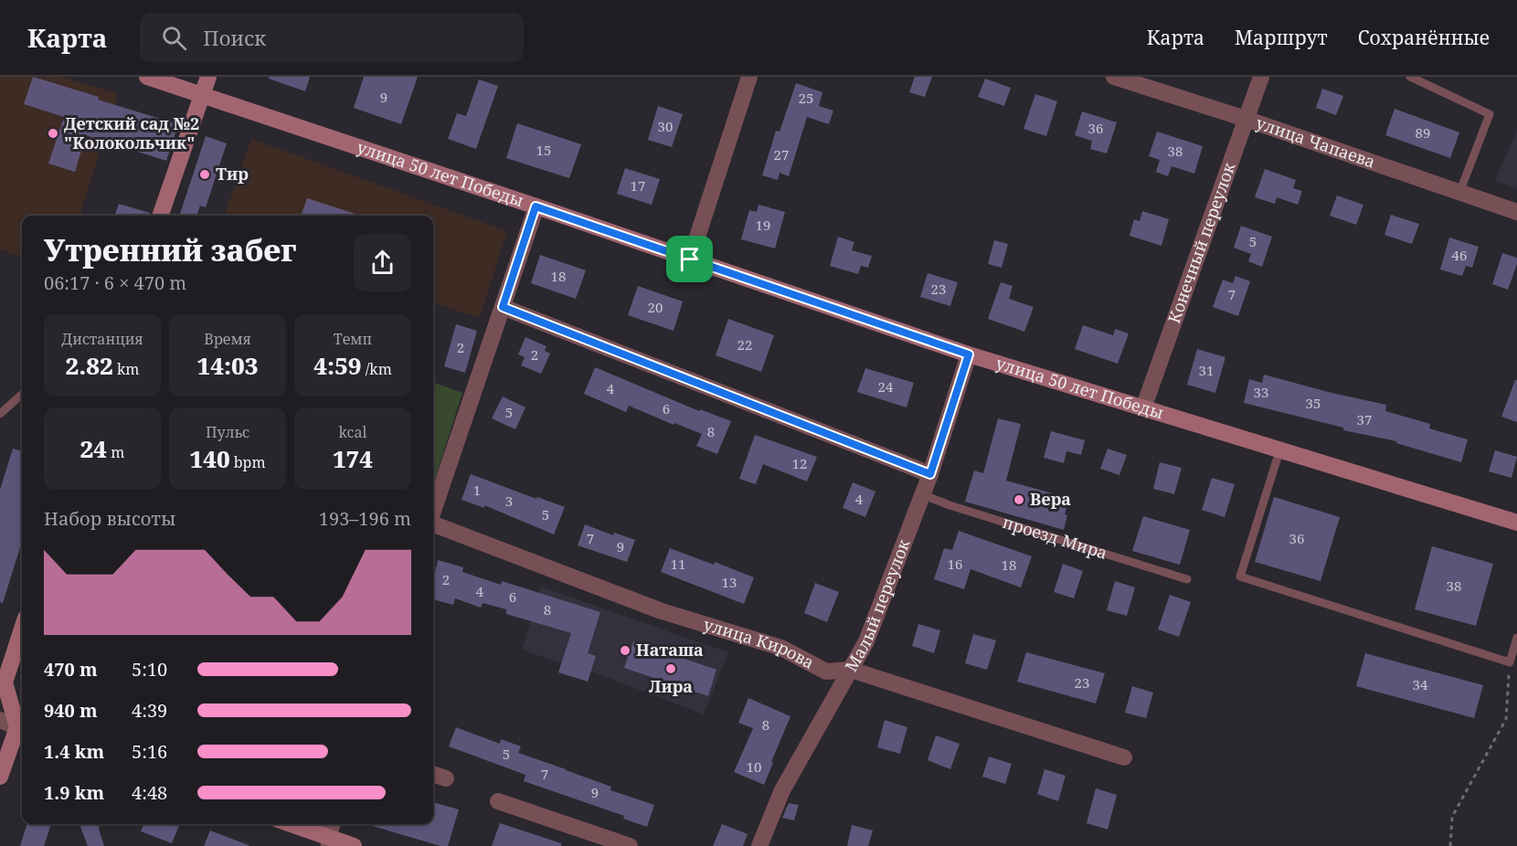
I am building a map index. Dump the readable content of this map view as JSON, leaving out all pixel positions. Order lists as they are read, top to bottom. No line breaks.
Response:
{"streets":{"street":["улица Чапаева","улица 50 лет Победы","Конечный переулок","Малый переулок","улица Кирова"],"lane":["проезд Мира"]},"crossings":[["улица Чапаева","Конечный переулок"],["улица 50 лет Победы","Конечный переулок"],["улица 50 лет Победы","Малый переулок"],["проезд Мира","Малый переулок"],["Малый переулок","улица Кирова"]],"places":["Детский сад №2 \"Колокольчик\"","Тир","Вера","Наташа","Лира"],"house_numbers":["9","25","30","36","89","15","38","27","17","19","5","46","18","23","7","20","22","2","2","31","24","4","33","35","6","5","37","8","12","1","4","3","5","7","36","9","11","16","18","2","13","38","4","6","8","23","34","8","5","10","7","9"],"page":{"header":"Карта","search":"Поиск","nav":["Карта","Маршрут","Сохранённые"],"heading":["Утренний забег","06:17 · 6 × 470 m"],"stats":[["Дистанция","2.82 km"],["Время","14:03"],["Темп","4:59 /km"],["24 m"],["Пульс","140 bpm"],["kcal","174"]],"chart":["Набор высоты","193–196 m"],"list":[{"name":"470 m","note":"5:10"},{"name":"940 m","note":"4:39"},{"name":"1.4 km","note":"5:16"},{"name":"1.9 km","note":"4:48"}]}}
